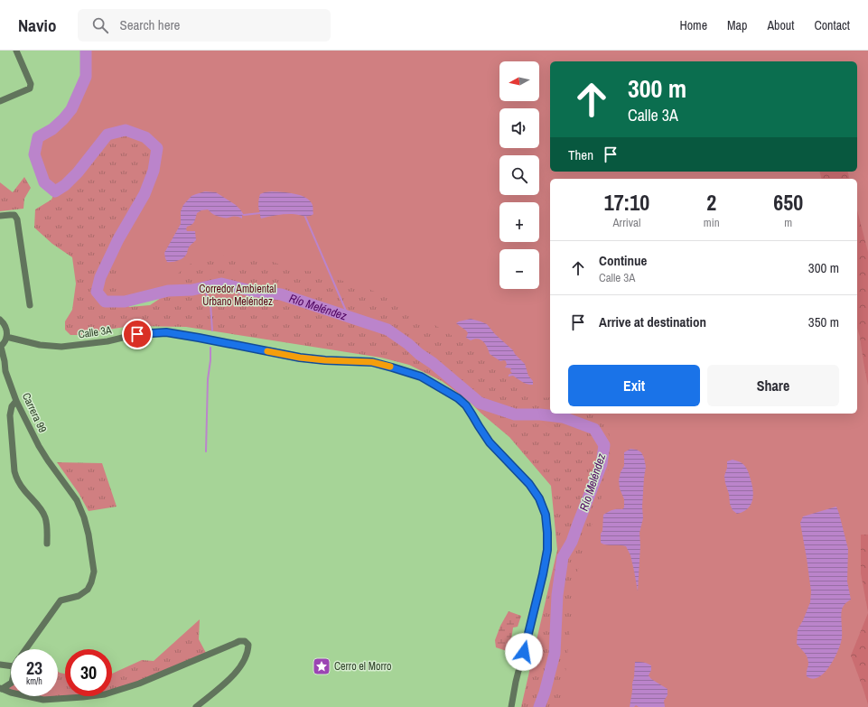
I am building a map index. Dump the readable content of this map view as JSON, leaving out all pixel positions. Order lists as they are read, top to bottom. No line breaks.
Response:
{"streets":{"street":["Calle 3A","Carrera 99"]},"water":["Río Meléndez"],"parks":["Corredor Ambiental Urbano Meléndez"],"places":{"place":["Cerro el Morro"]},"north":"left","page":{"header":"Navio","search":"Search here","nav":["Home","Map","About","Contact"],"map_buttons":["+","−"],"turn":["300 m","Calle 3A"],"then":"Then","eta":["17:10","Arrival","2","min","650","m"],"list":[{"name":"Continue","note":"Calle 3A","value":"300 m"},{"name":"Arrive at destination","value":"350 m"}],"buttons":["Exit","Share"],"speed":"23 km/h","limit":"30"}}
